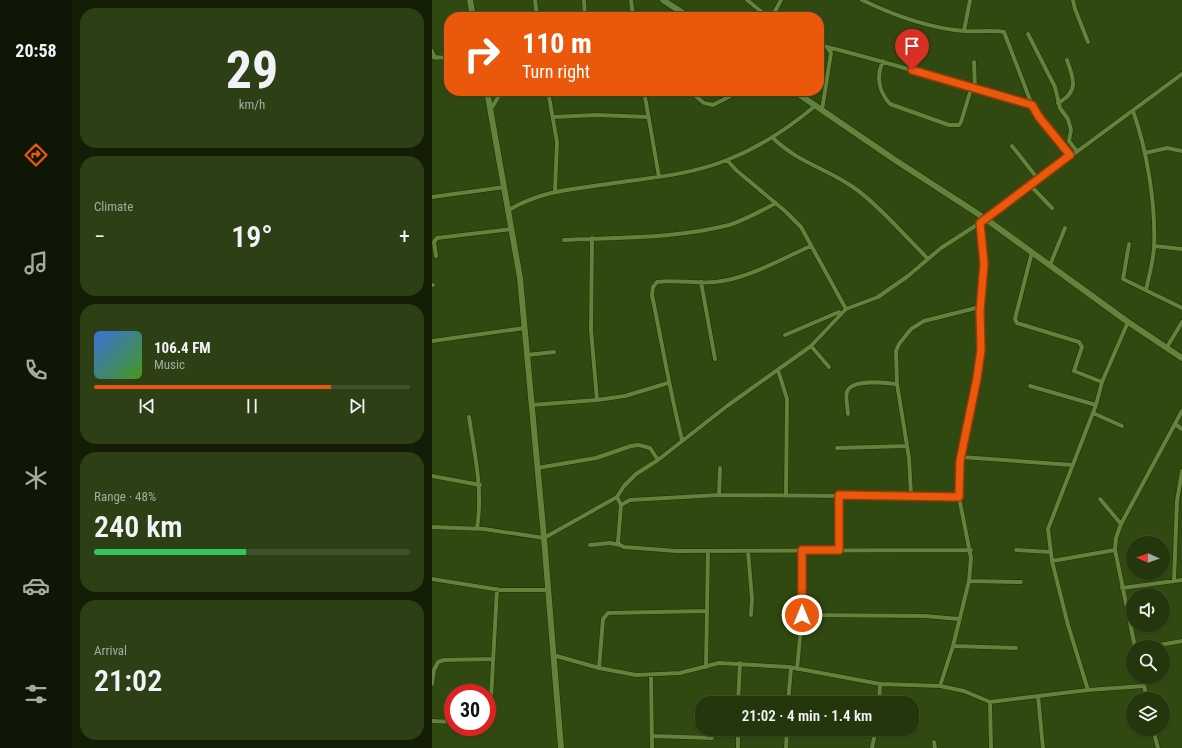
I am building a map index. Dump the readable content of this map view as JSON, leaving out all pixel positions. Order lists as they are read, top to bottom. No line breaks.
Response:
{"north":"left","page":{"tabs":"20:58","tile":[["29","km/h"],"Climate",["Range · 48%","240 km"],["Arrival","21:02"]],"turn":["110 m","Turn right"],"heat":["−","19°","+"],"song":["106.4 FM","Music"],"limit":"30","trip":"21:02 · 4 min · 1.4 km"}}
